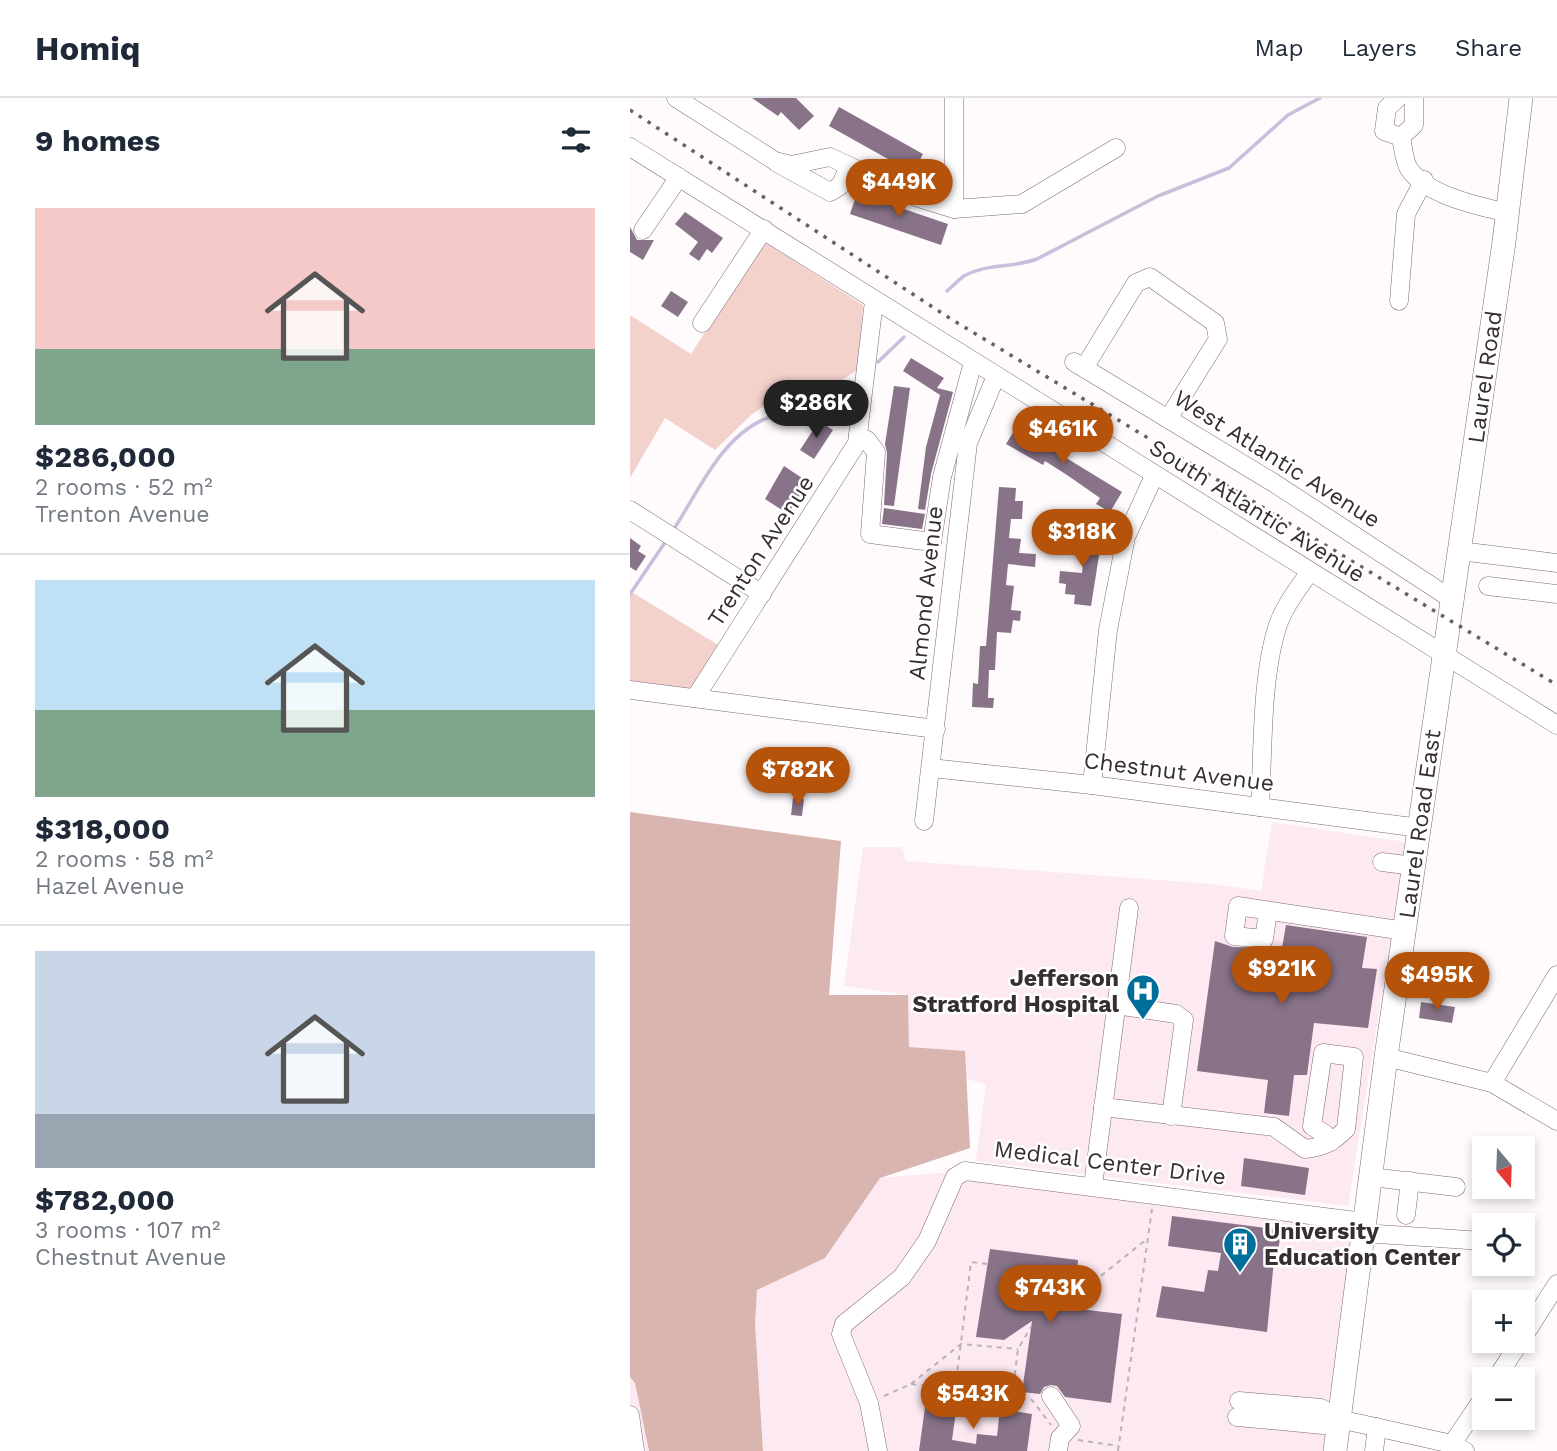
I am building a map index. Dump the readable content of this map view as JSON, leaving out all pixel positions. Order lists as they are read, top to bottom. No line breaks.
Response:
{"streets":{"main road":["Laurel Road","Laurel Road East"],"street":["West Atlantic Avenue","South Atlantic Avenue","Trenton Avenue","Almond Avenue","Chestnut Avenue","Medical Center Drive"]},"crossings":[["Laurel Road","West Atlantic Avenue"],["Laurel Road","South Atlantic Avenue"],["Laurel Road","Laurel Road East"],["South Atlantic Avenue","Trenton Avenue"],["South Atlantic Avenue","Almond Avenue"],["South Atlantic Avenue","Laurel Road East"],["Almond Avenue","Chestnut Avenue"],["Chestnut Avenue","Laurel Road East"],["Laurel Road East","Medical Center Drive"]],"places":{"hospital":["Jefferson Stratford Hospital"],"building":["University Education Center"]},"north":"bottom","page":{"header":"Homiq","nav":["Map","Layers","Share"],"heading":"9 homes","price":["$449K","$286K","$461K","$318K","$782K","$921K","$495K","$743K","$543K"],"list":[{"name":"$286,000","note":"2 rooms · 52 m² · Trenton Avenue"},{"name":"$318,000","note":"2 rooms · 58 m² · Hazel Avenue"},{"name":"$782,000","note":"3 rooms · 107 m² · Chestnut Avenue"}],"map_buttons":["+","−"]}}
